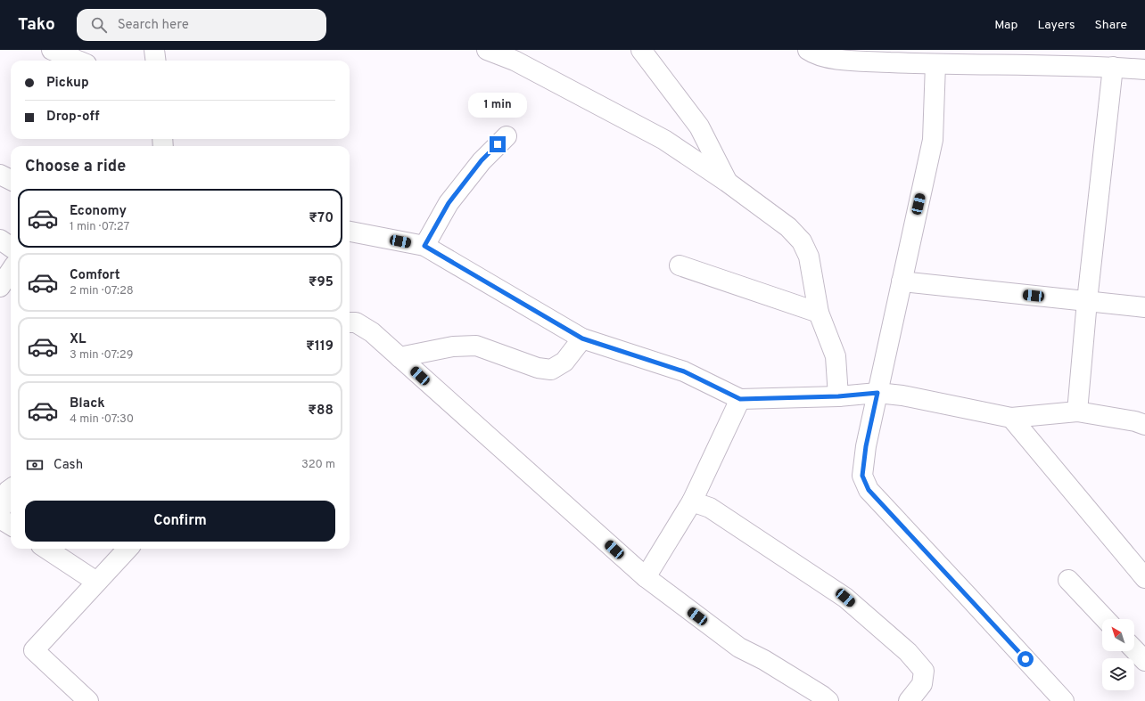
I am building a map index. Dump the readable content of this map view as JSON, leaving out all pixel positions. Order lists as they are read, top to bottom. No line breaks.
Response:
{"north":"top left","page":{"header":"Tako","search":"Search here","nav":["Map","Layers","Share"],"banner":["Pickup","Drop-off"],"bubble":"1 min","heading":"Choose a ride","list":[{"name":"Economy","note":"1 min · 07:27","value":"₹70"},{"name":"Comfort","note":"2 min · 07:28","value":"₹95"},{"name":"XL","note":"3 min · 07:29","value":"₹119"},{"name":"Black","note":"4 min · 07:30","value":"₹88"}],"pay":["Cash","320 m"],"buttons":"Confirm"}}
